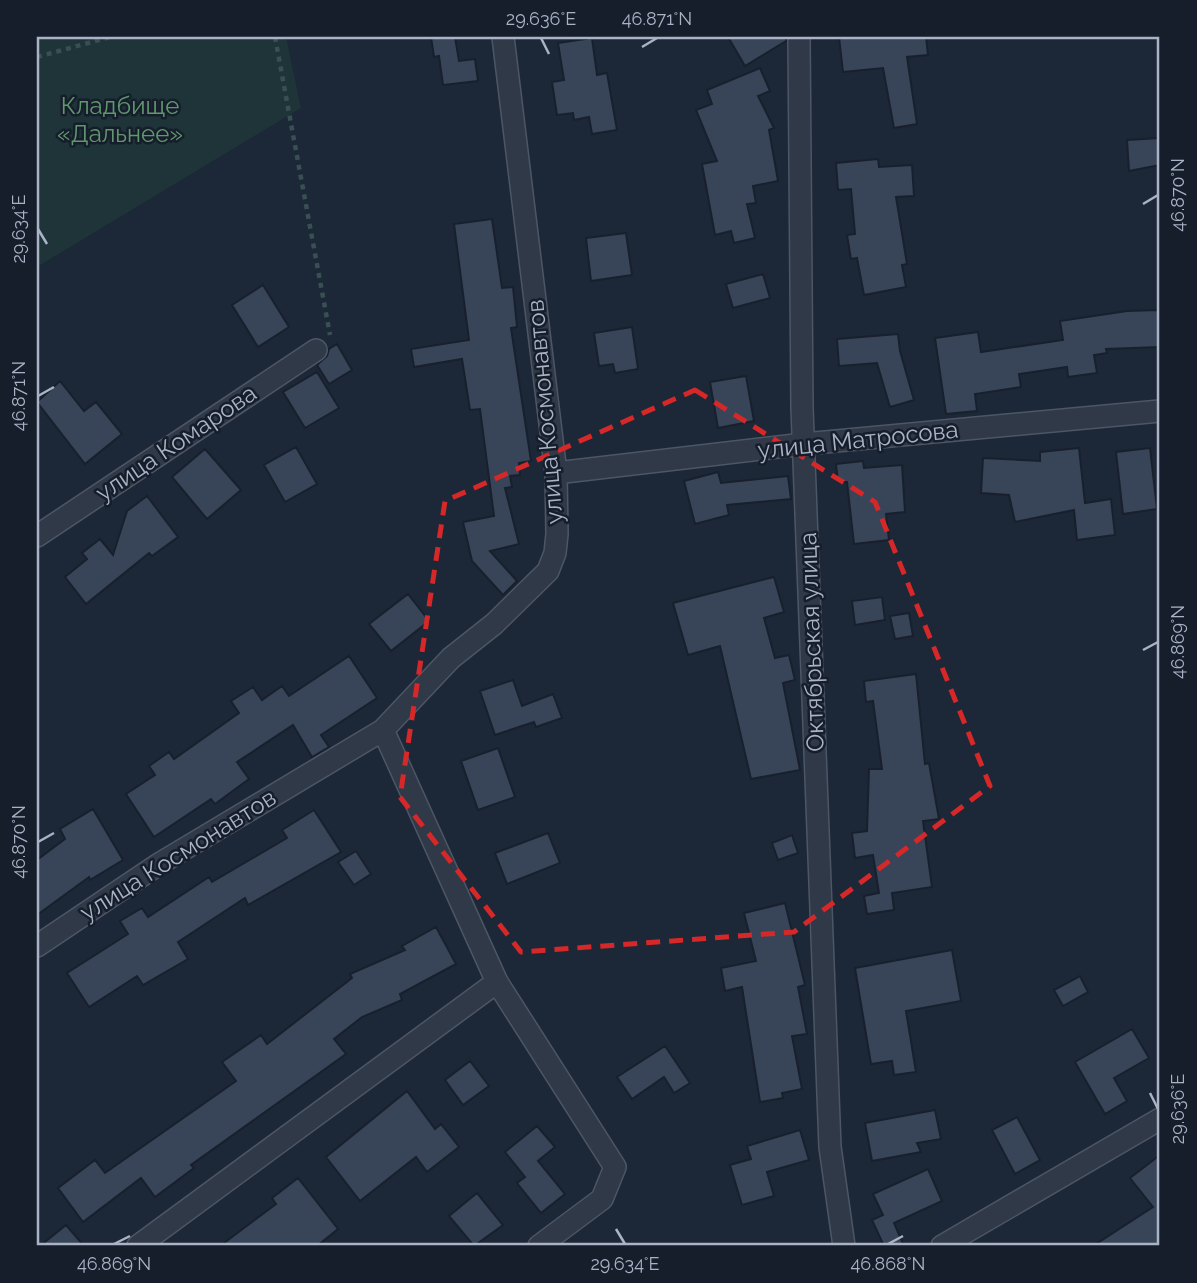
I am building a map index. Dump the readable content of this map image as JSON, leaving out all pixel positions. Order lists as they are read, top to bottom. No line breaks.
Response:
{"streets":{"street":["улица Космонавтов","улица Матросова","улица Комарова","Октябрьская улица"]},"crossings":[["улица Космонавтов","улица Матросова"],["улица Матросова","Октябрьская улица"]],"parks":["Кладбище «Дальнее»"],"coordinates":["29.636°E","46.871°N","46.870°N","29.634°E","46.869°N","46.868°N"]}
